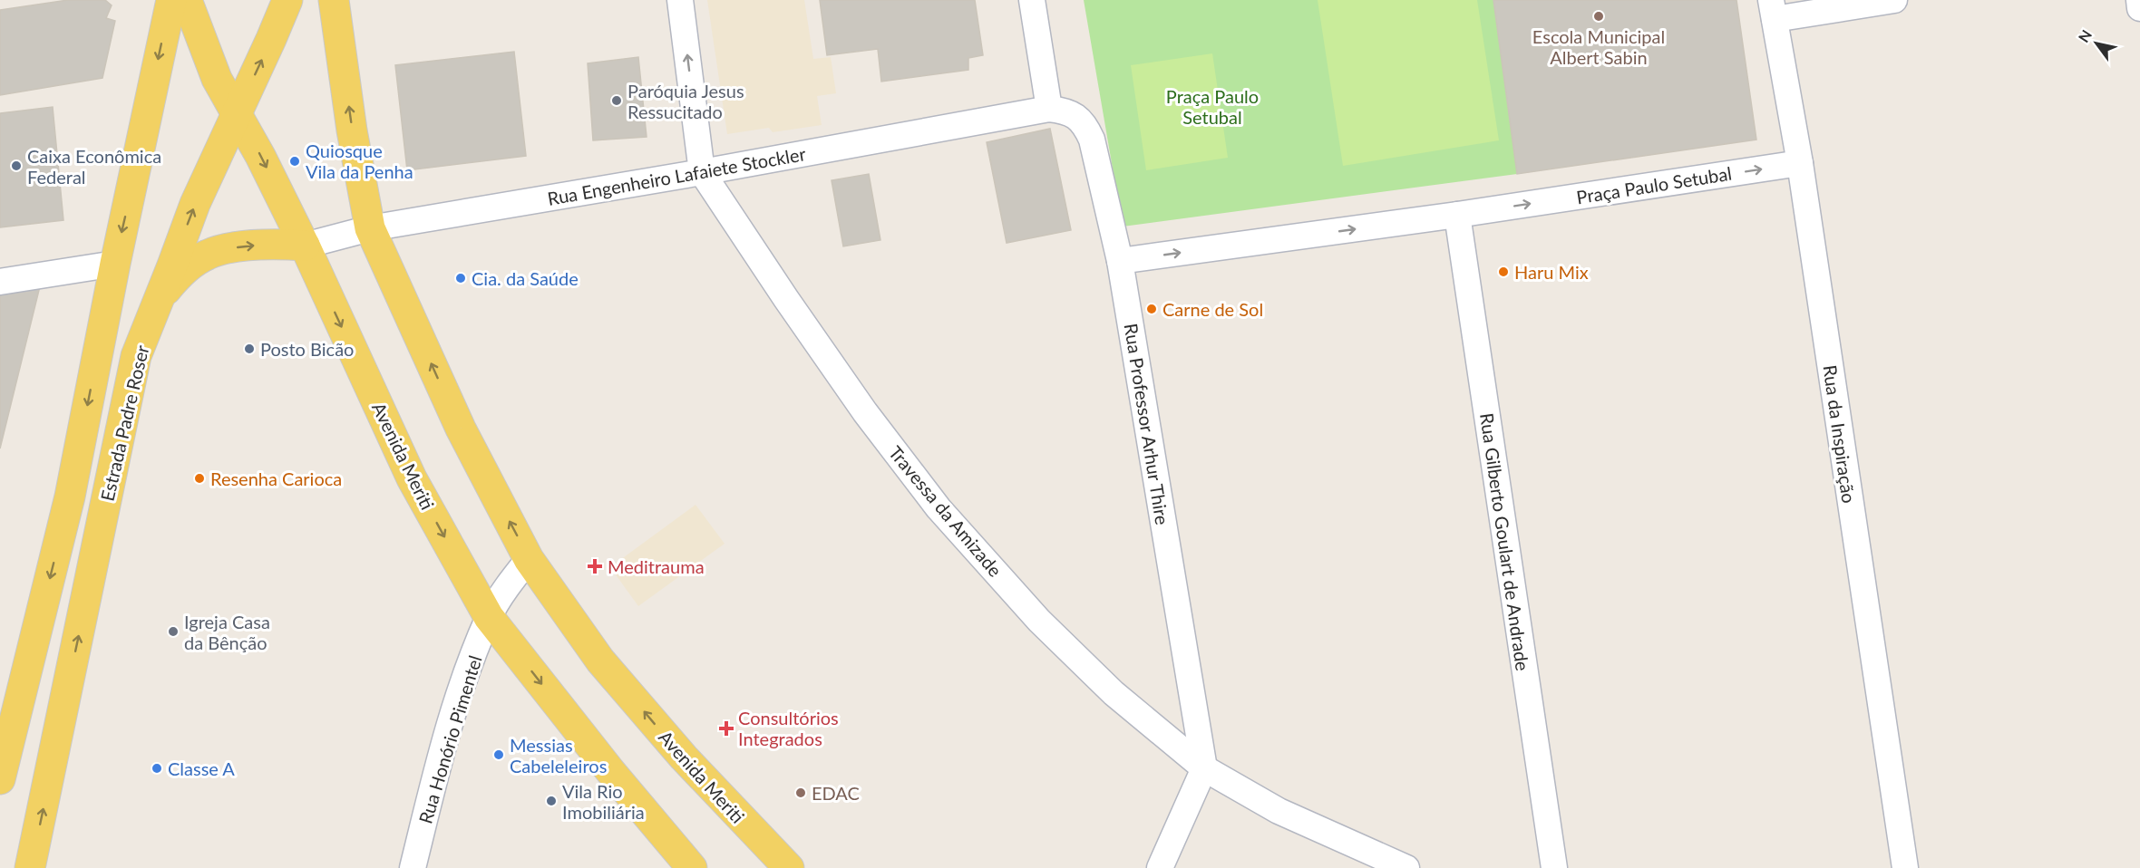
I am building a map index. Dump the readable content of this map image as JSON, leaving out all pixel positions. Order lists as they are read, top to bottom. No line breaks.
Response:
{"streets":{"main road":["Estrada Padre Roser","Avenida Meriti"],"street":["Rua Engenheiro Lafaiete Stockler","Praça Paulo Setubal","Rua Professor Arhur Thire","Rua da Inspiração","Travessa da Amizade","Rua Gilberto Goulart de Andrade","Rua Honório Pimentel"]},"crossings":[["Rua Engenheiro Lafaiete Stockler","Rua Professor Arhur Thire"],["Rua Engenheiro Lafaiete Stockler","Avenida Meriti"],["Rua Engenheiro Lafaiete Stockler","Travessa da Amizade"],["Praça Paulo Setubal","Rua Professor Arhur Thire"],["Praça Paulo Setubal","Rua da Inspiração"],["Praça Paulo Setubal","Rua Gilberto Goulart de Andrade"],["Estrada Padre Roser","Avenida Meriti"],["Rua Professor Arhur Thire","Travessa da Amizade"],["Avenida Meriti","Rua Honório Pimentel"]],"one_way":["Praça Paulo Setubal"],"parks":["Praça Paulo Setubal"],"places":{"other":["Escola Municipal Albert Sabin","Paróquia Jesus Ressucitado","Quiosque Vila da Penha","Caixa Econômica Federal","Haru Mix","Cia. da Saúde","Carne de Sol","Posto Bicão","Resenha Carioca","Igreja Casa da Bênção","Messias Cabeleleiros","Classe A","EDAC","Vila Rio Imobiliária"],"health":["Meditrauma","Consultórios Integrados"]},"north":"top left"}
